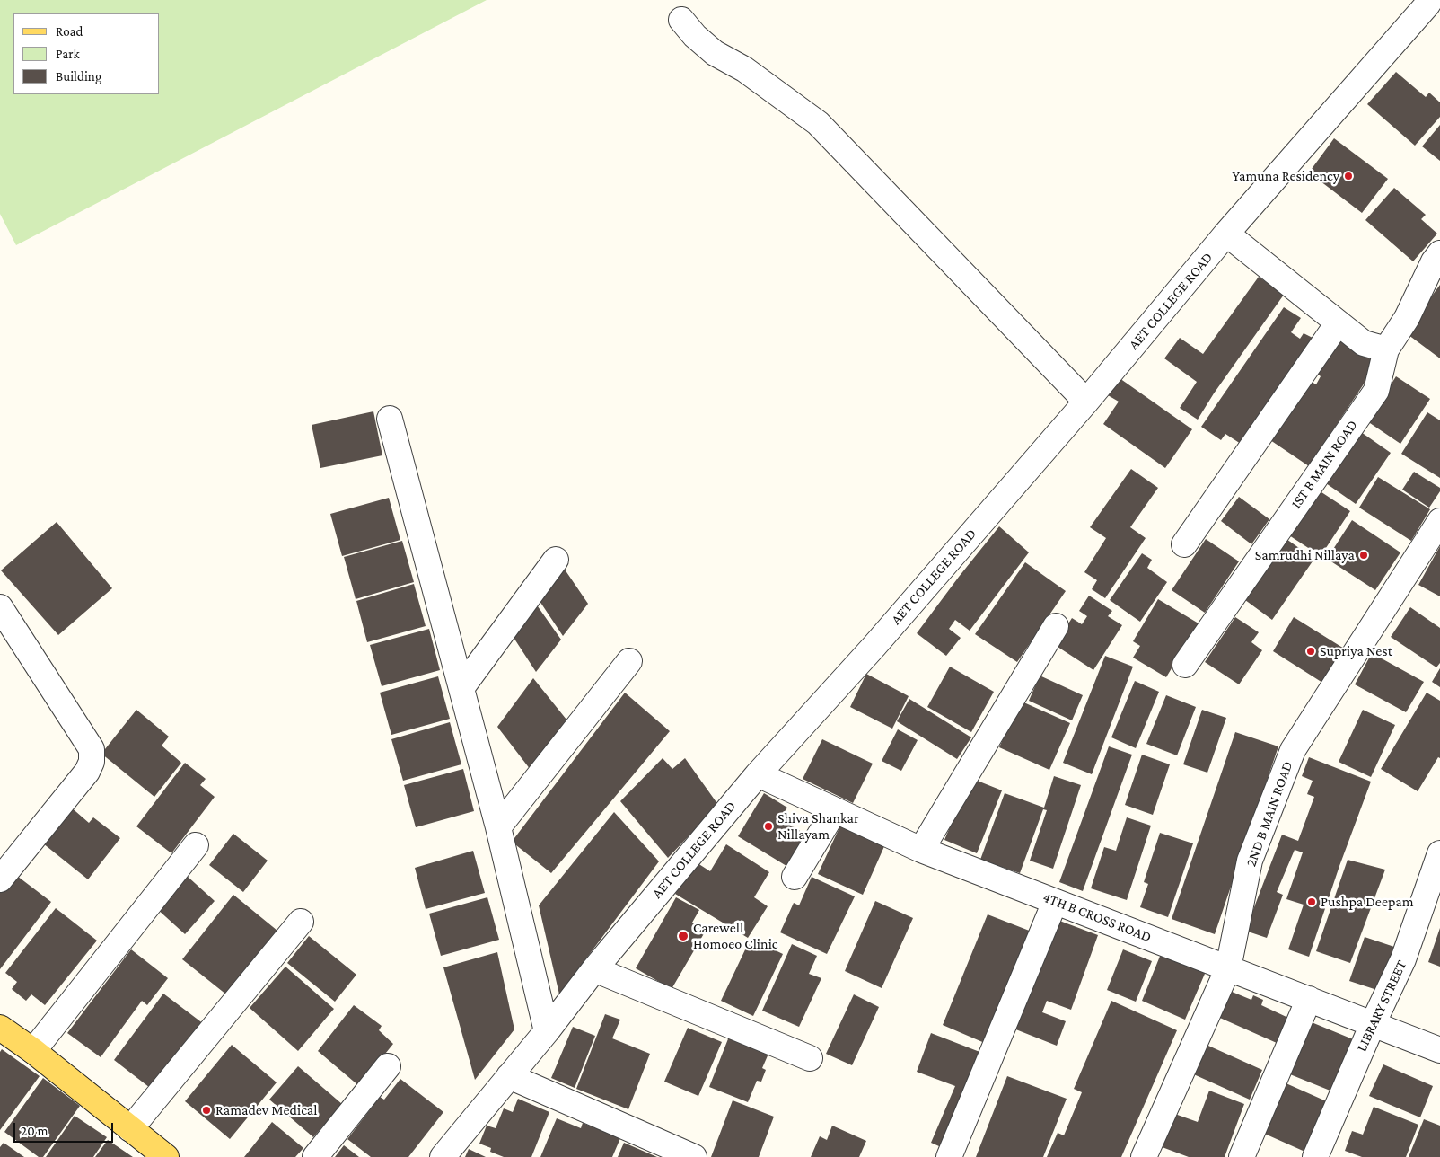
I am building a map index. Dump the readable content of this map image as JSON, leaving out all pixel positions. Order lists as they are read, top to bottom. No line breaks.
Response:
{"streets":{"street":["AET COLLEGE ROAD","1ST B MAIN ROAD","2ND B MAIN ROAD","4TH B CROSS ROAD","LIBRARY STREET"]},"crossings":[["AET COLLEGE ROAD","4TH B CROSS ROAD"],["2ND B MAIN ROAD","4TH B CROSS ROAD"],["4TH B CROSS ROAD","LIBRARY STREET"]],"places":["Yamuna Residency","Samrudhi Nillaya","Supriya Nest","Shiva Shankar Nillayam","Pushpa Deepam","Carewell Homoeo Clinic","Ramadev Medical"],"legend":["Road","Park","Building"],"scale_bar":"20 m"}
